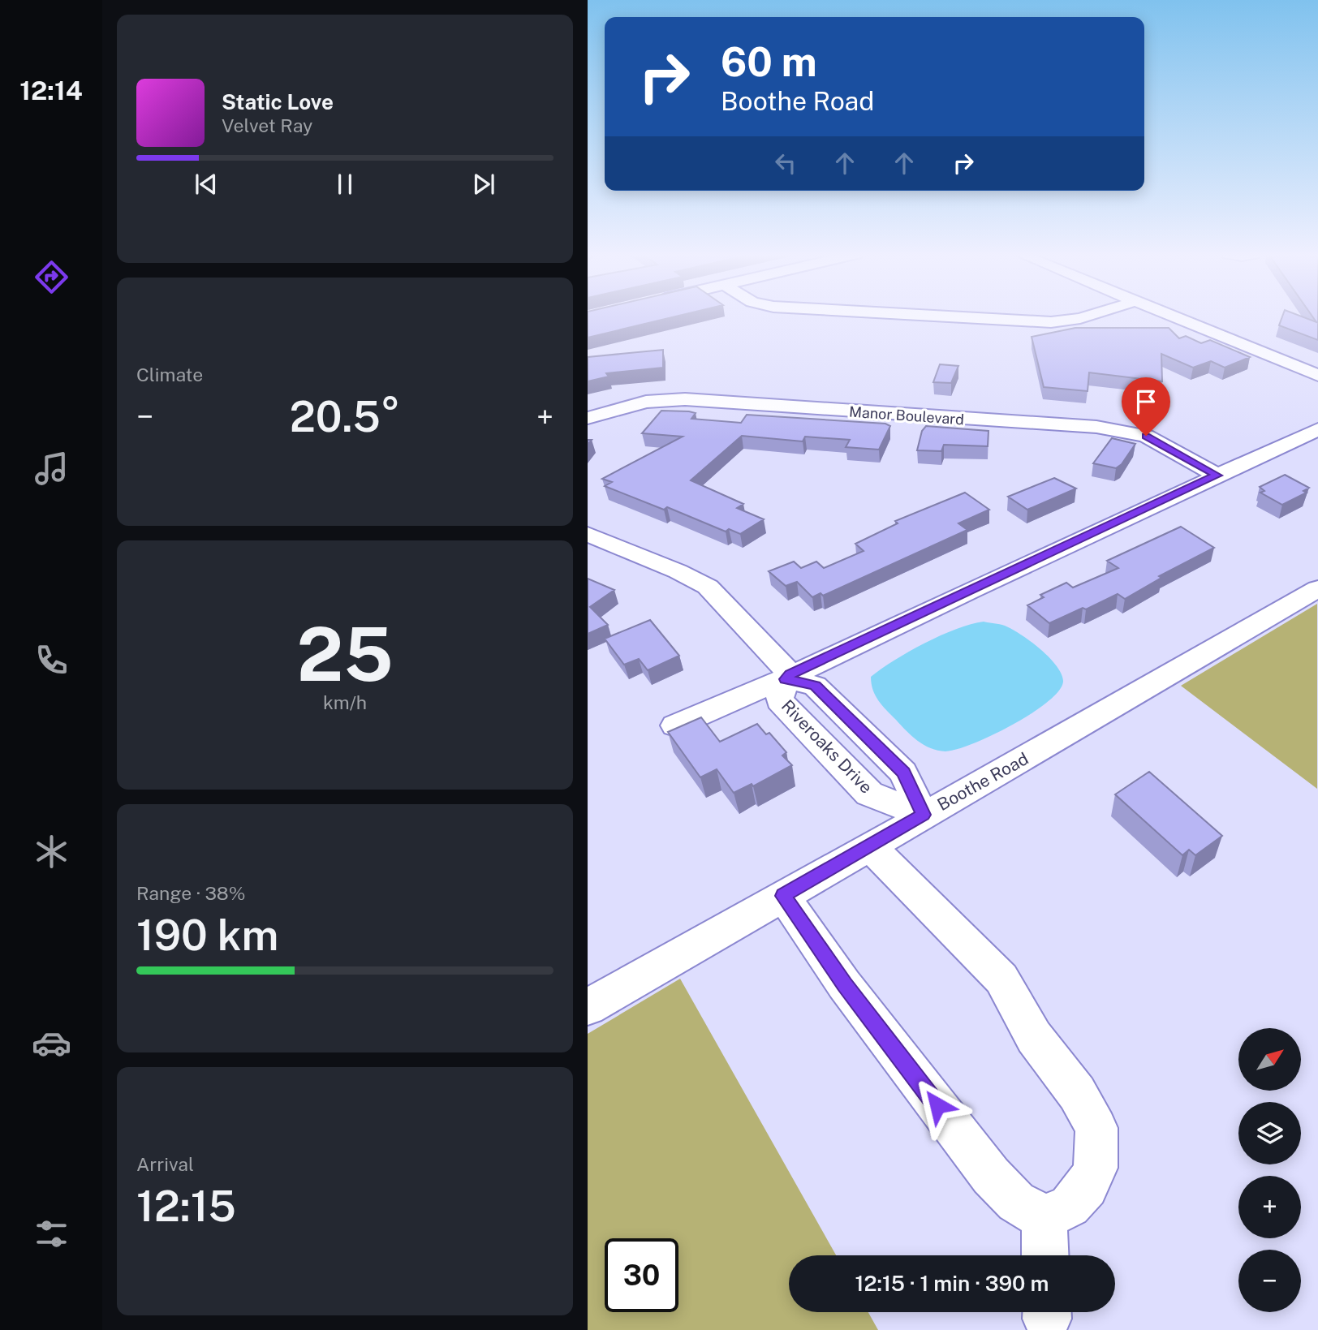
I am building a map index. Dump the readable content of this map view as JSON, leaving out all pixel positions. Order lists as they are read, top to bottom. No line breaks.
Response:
{"streets":{"street":["Manor Boulevard","Riveroaks Drive","Boothe Road"]},"crossings":[["Riveroaks Drive","Boothe Road"]],"north":"top right","page":{"tabs":"12:14","turn":["60 m","Boothe Road"],"song":["Static Love","Velvet Ray"],"tile":["Climate",["25","km/h"],["Range · 38%","190 km"],["Arrival","12:15"]],"heat":["−","20.5°","+"],"map_buttons":["+","−"],"limit":"30","trip":"12:15 · 1 min · 390 m"}}
